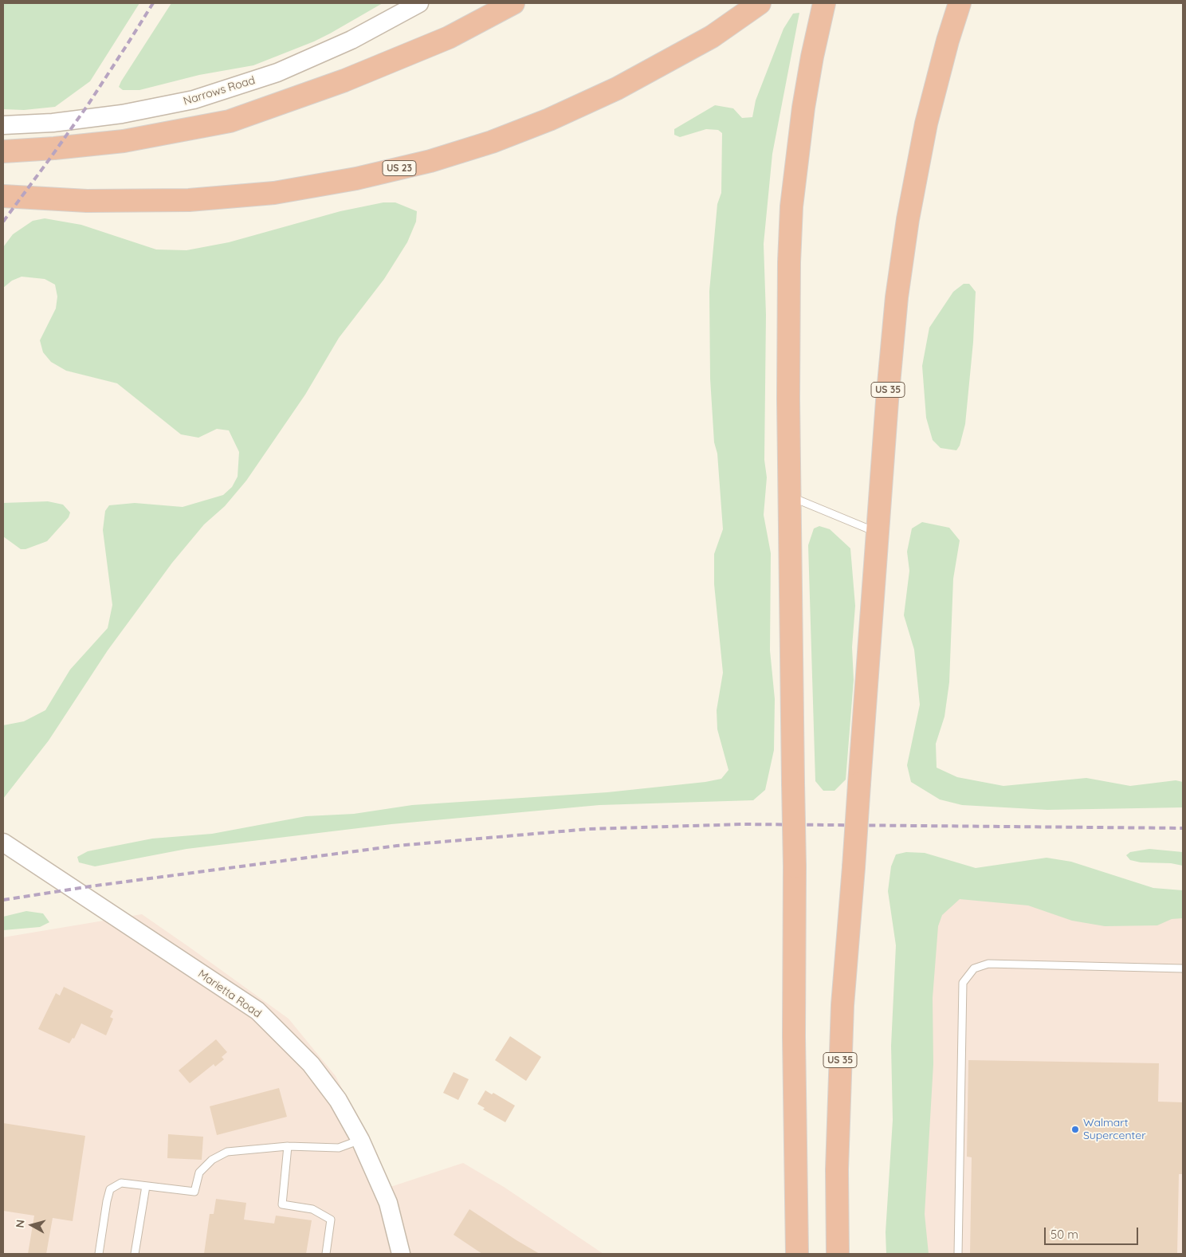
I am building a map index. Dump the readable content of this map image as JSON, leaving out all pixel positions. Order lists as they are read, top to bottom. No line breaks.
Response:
{"streets":{"highway":["US 23","US 35"],"street":["Narrows Road","Marietta Road"]},"places":["Walmart Supercenter"],"scale_bar":"50 m","north":"left"}
